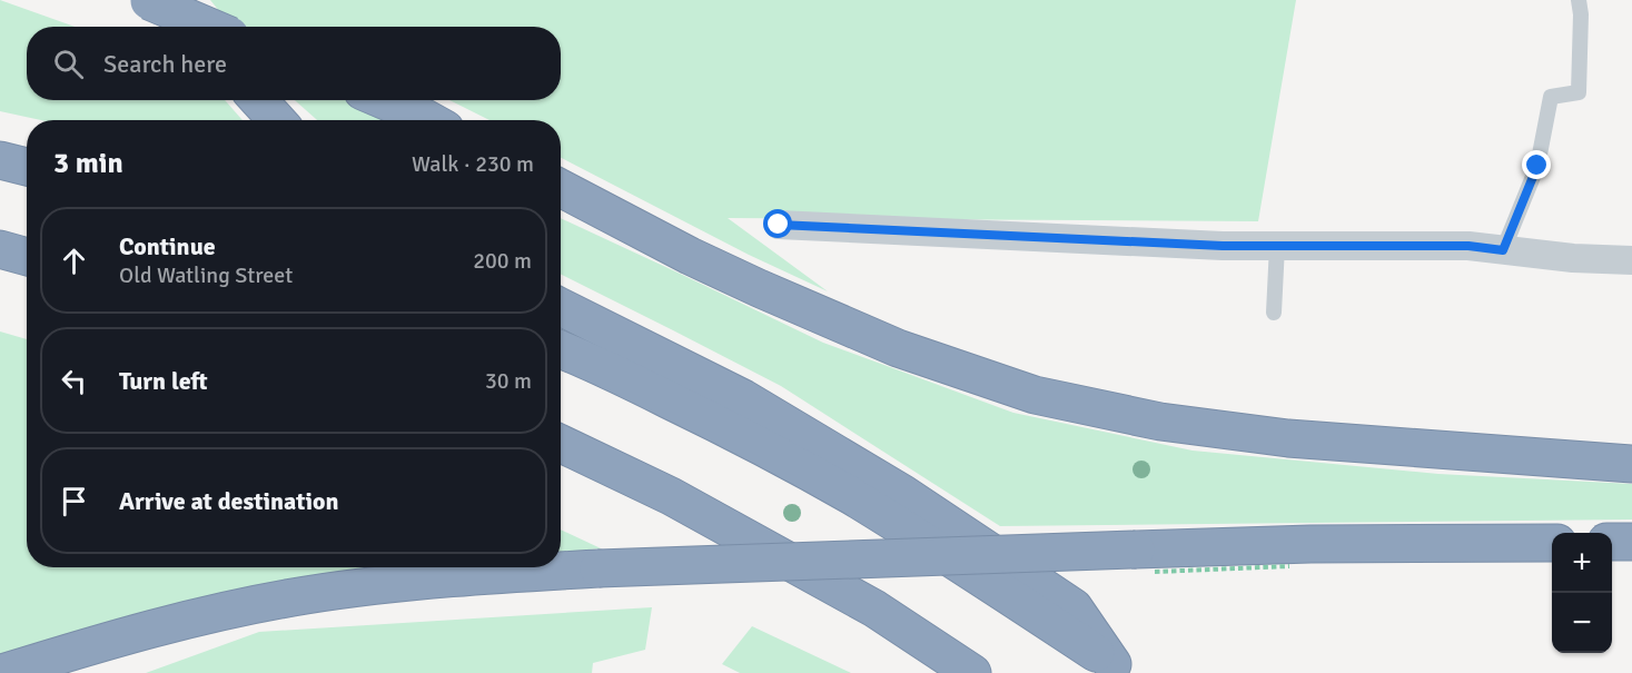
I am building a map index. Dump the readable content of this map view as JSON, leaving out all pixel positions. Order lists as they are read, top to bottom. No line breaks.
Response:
{"page":{"search":"Search here","heading":["3 min","Walk · 230 m"],"list":[["Continue","Old Watling Street","200 m"],["Turn left","30 m"],"Arrive at destination"],"map_buttons":["+","−"]}}
